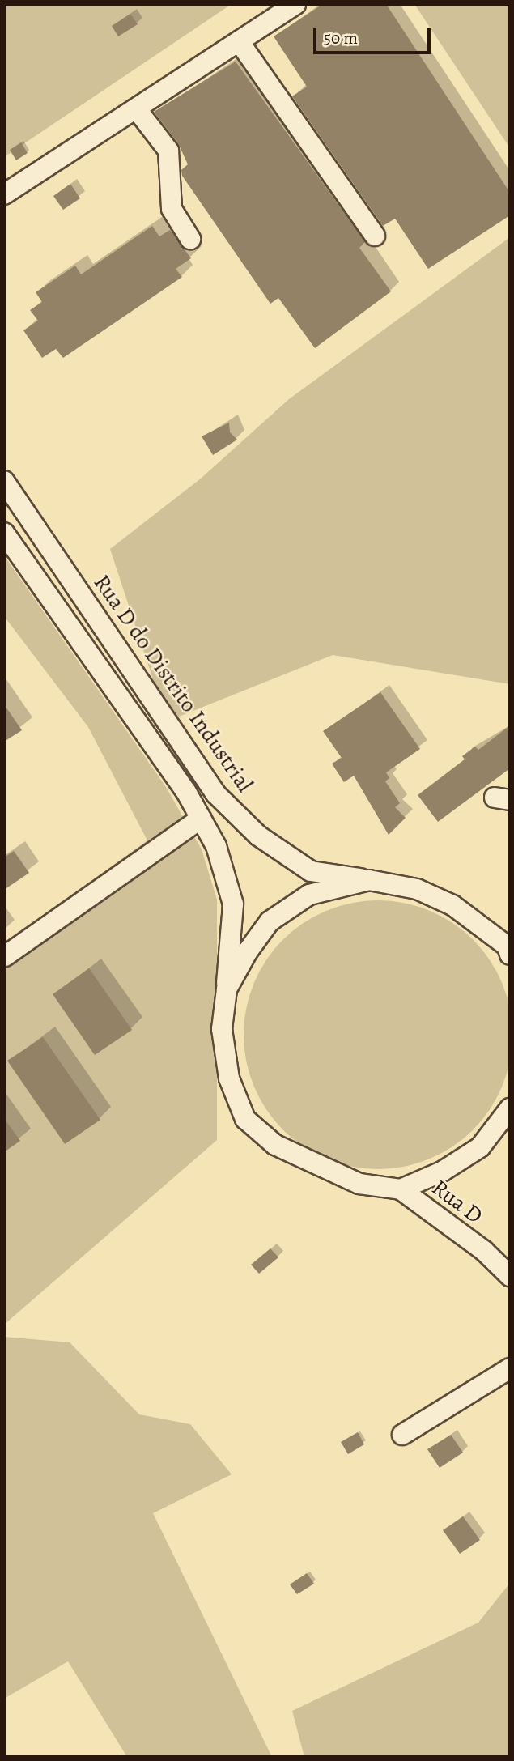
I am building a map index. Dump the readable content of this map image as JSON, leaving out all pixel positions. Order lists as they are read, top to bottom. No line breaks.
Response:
{"streets":{"street":["Rua D do Distrito Industrial","Rua D"]},"scale_bar":"50 m"}
